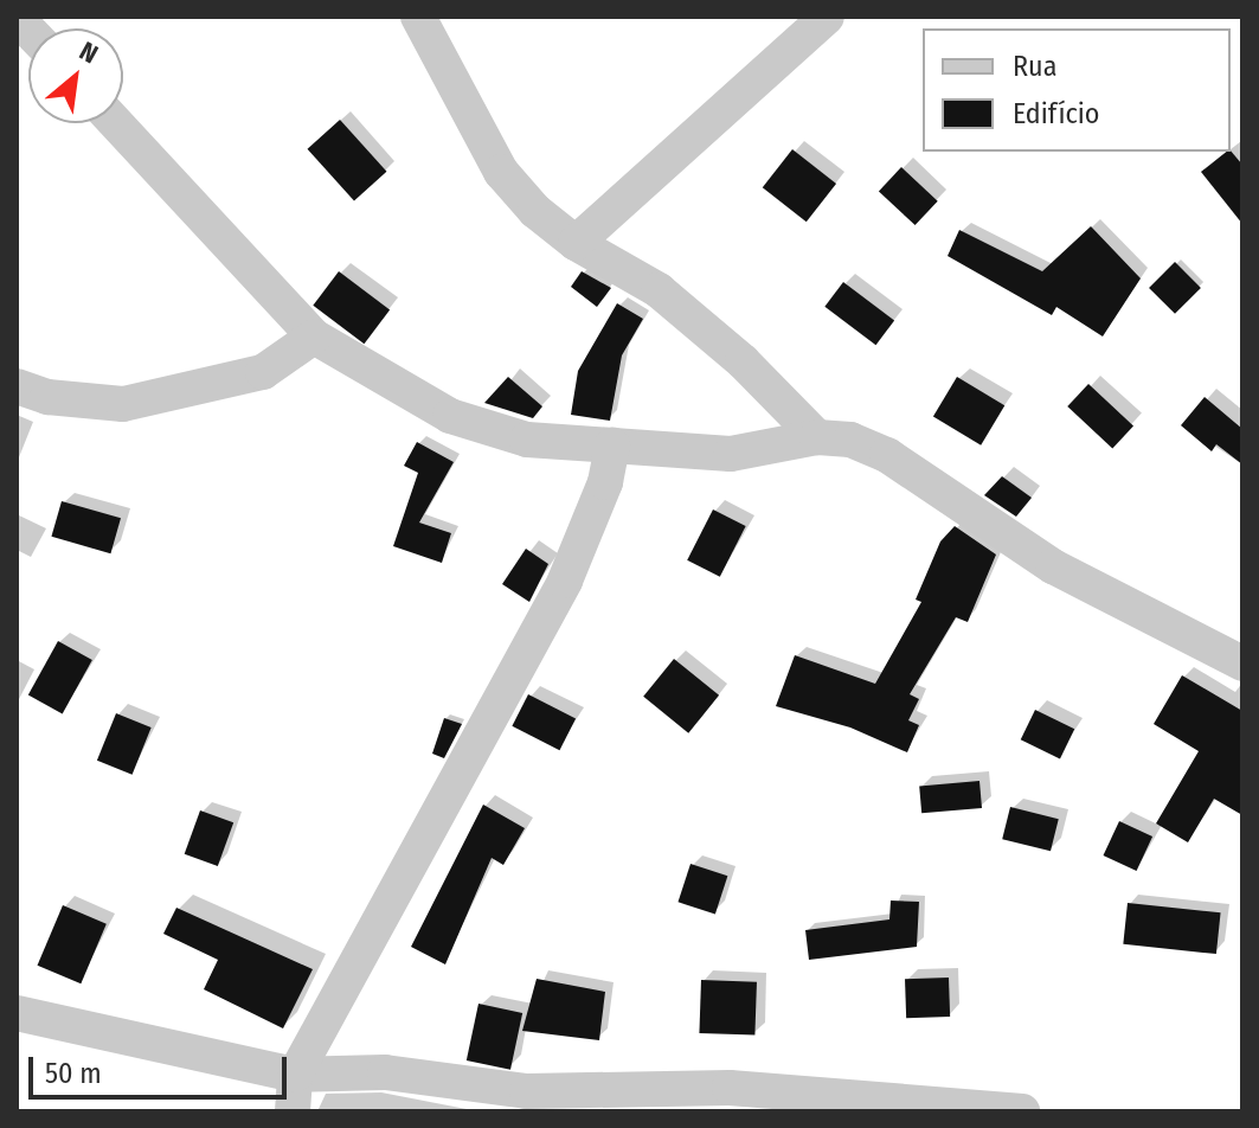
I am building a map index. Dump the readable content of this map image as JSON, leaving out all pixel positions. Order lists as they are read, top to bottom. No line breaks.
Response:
{"legend":["Rua","Edifício"],"scale_bar":"50 m","north":"top right"}
